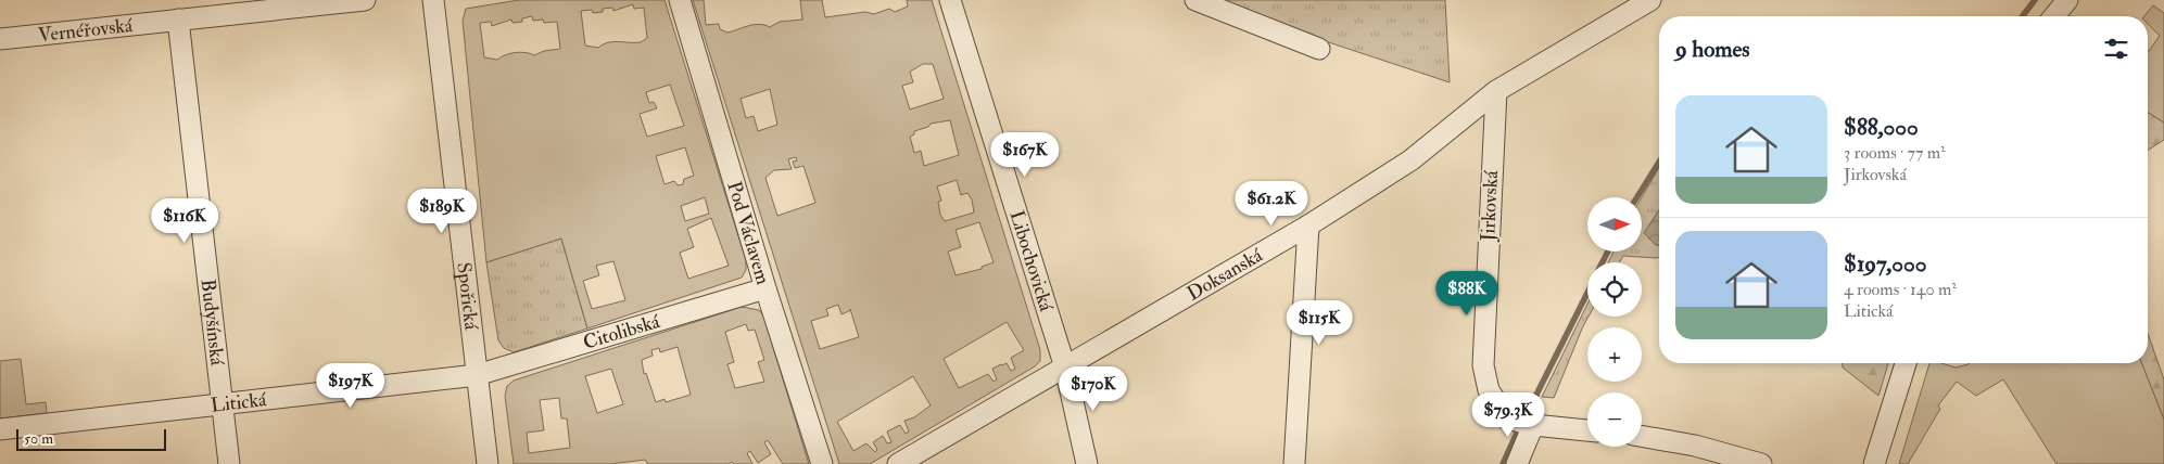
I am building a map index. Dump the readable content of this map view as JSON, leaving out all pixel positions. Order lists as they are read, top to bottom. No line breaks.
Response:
{"streets":{"street":["Vernéřovská","Jirkovská","Pod Václavem","Libochovická","Doksanská","Spořická","Budyšínská","Citolibská","Litická"]},"crossings":[["Vernéřovská","Budyšínská"],["Jirkovská","Doksanská"],["Pod Václavem","Citolibská"],["Libochovická","Doksanská"],["Spořická","Citolibská"],["Spořická","Litická"],["Budyšínská","Litická"],["Citolibská","Litická"]],"scale_bar":"50 m","north":"right","page":{"heading":"9 homes","list":[{"name":"$88,000","note":"3 rooms · 77 m² · Jirkovská"},{"name":"$197,000","note":"4 rooms · 140 m² · Litická"}],"price":["$167K","$61.2K","$189K","$116K","$88K","$115K","$197K","$170K","$79.3K"],"map_buttons":["+","−"],"scale":"50 m"}}
